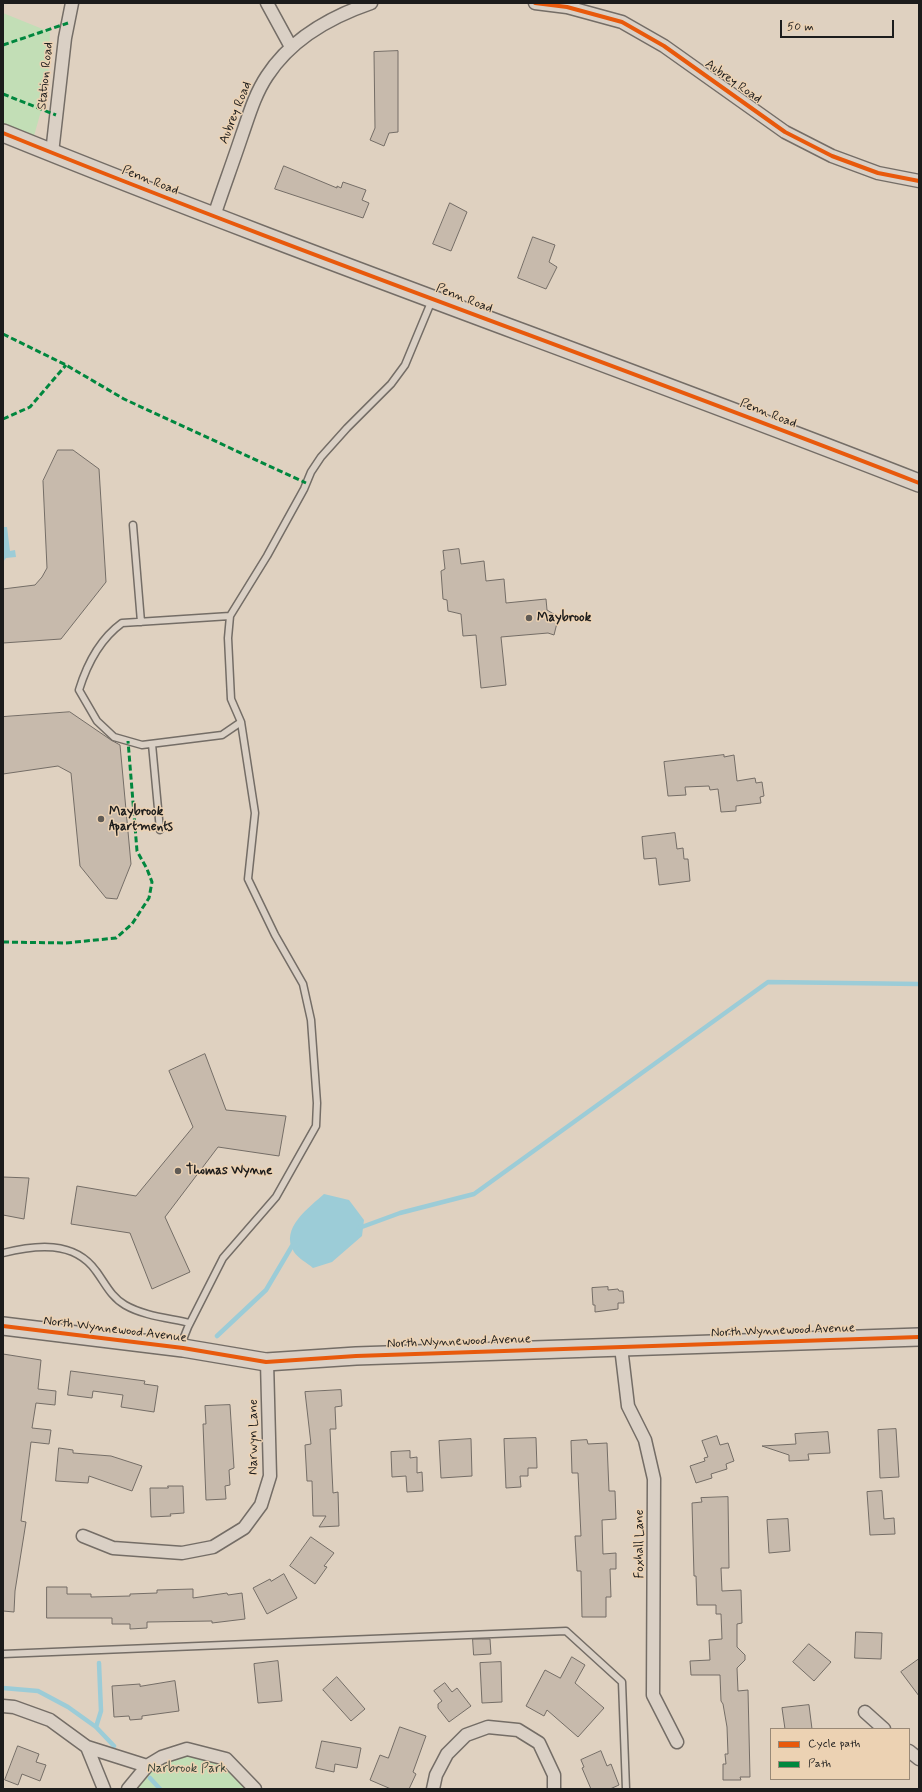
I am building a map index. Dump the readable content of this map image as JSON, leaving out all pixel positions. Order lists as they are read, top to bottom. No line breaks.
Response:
{"streets":{"street":["Station Road","Aubrey Road","Penn Road","North Wynnewood Avenue","Narwyn Lane","Foxhall Lane"]},"crossings":[["Station Road","Penn Road"],["Aubrey Road","Penn Road"],["North Wynnewood Avenue","Narwyn Lane"],["North Wynnewood Avenue","Foxhall Lane"]],"parks":["Narbrook Park"],"places":["Maybrook","Maybrook Apartments","Thomas Wynne"],"legend":["Cycle path","Path"],"scale_bar":"50 m"}
